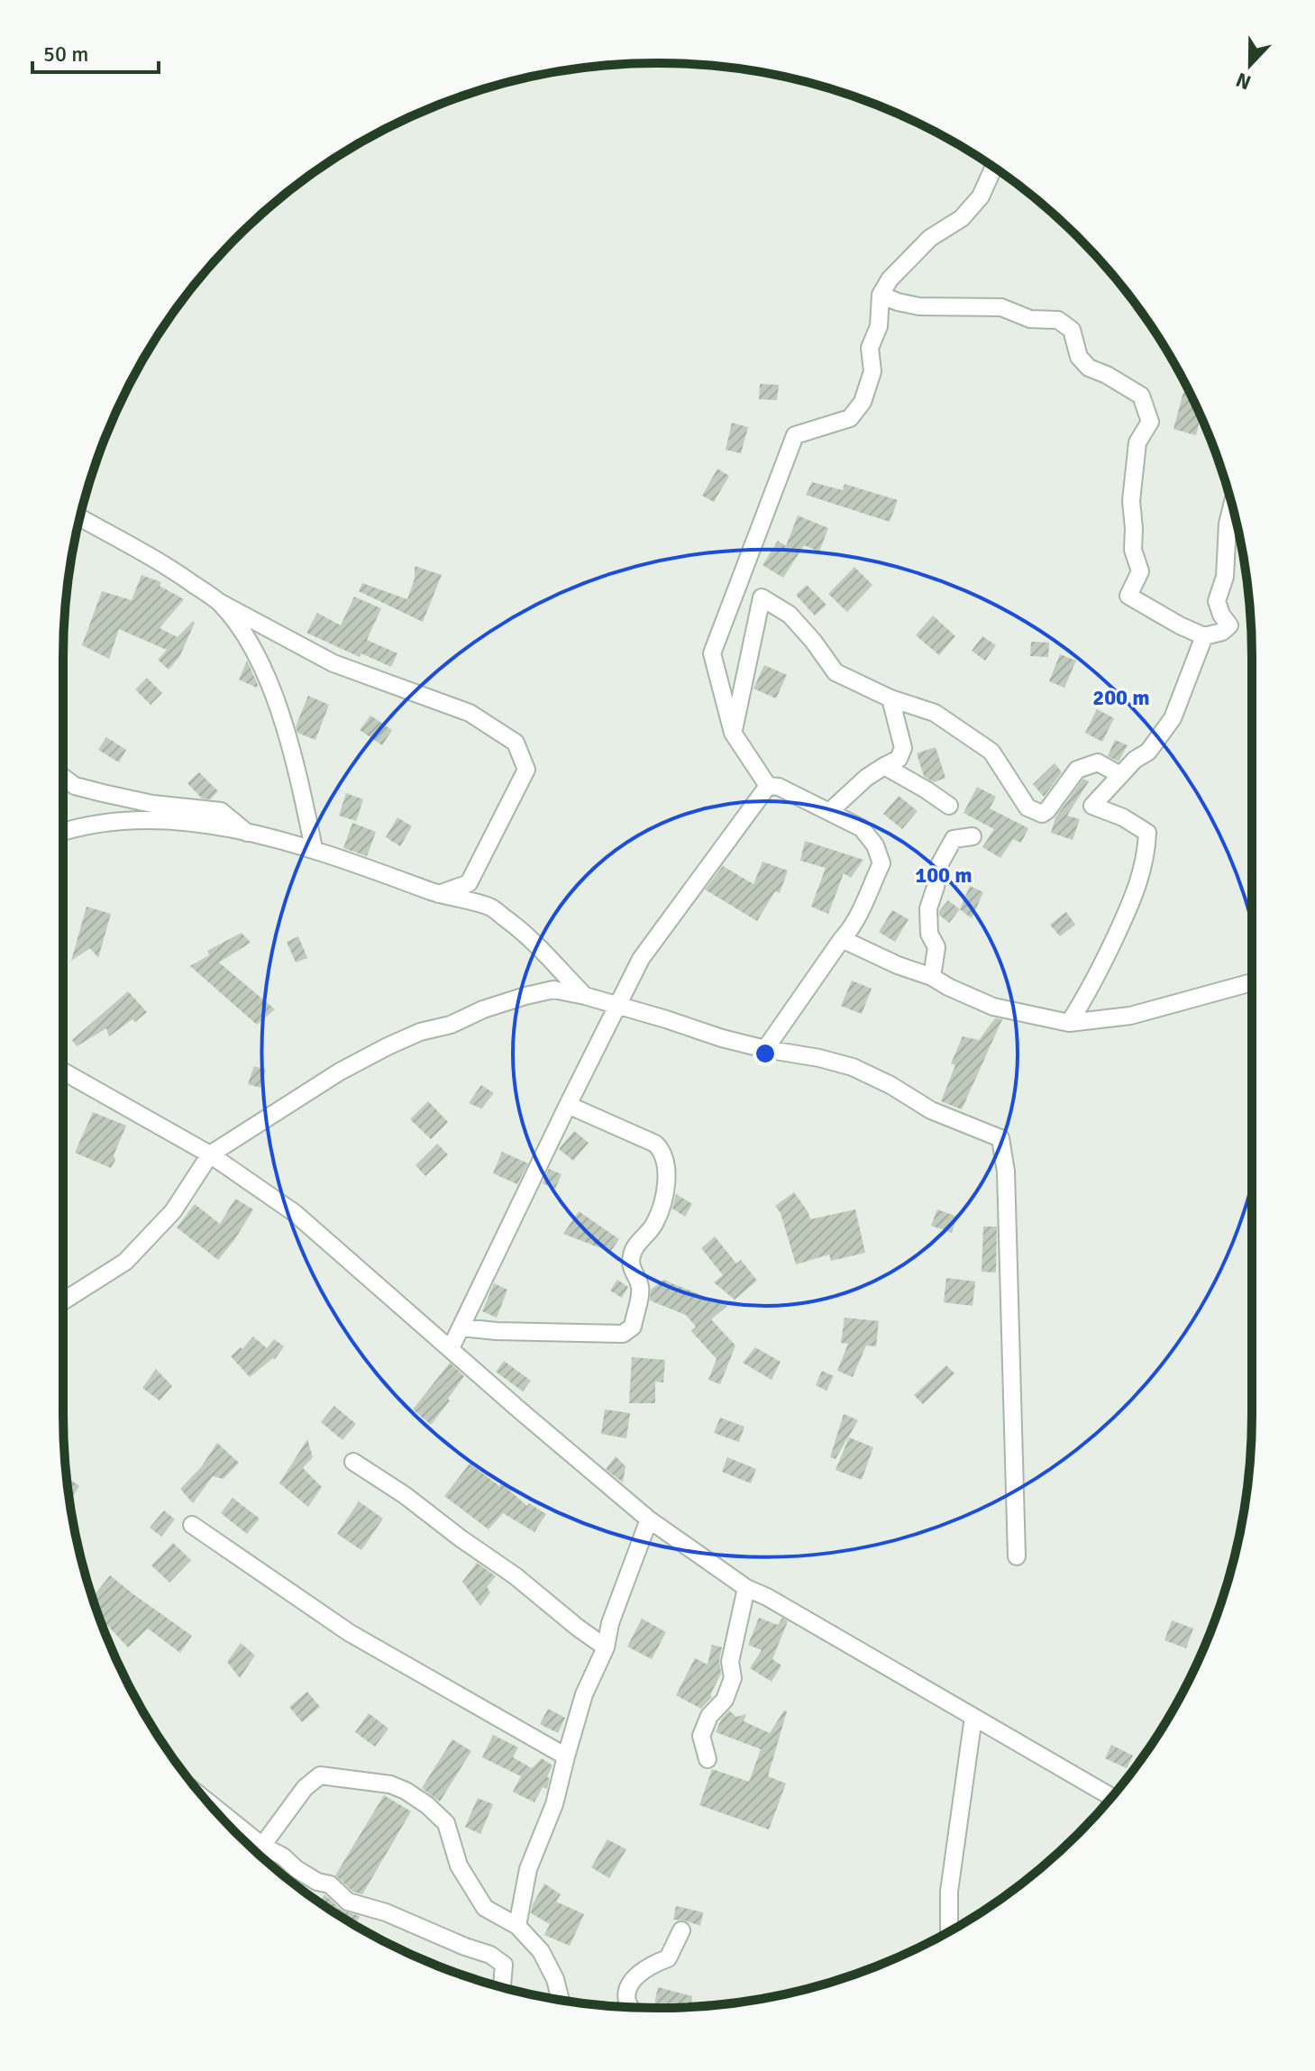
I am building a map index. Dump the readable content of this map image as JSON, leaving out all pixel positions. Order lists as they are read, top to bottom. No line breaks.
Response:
{"scale_bar":"50 m","north":"bottom","rings":["200 m","100 m"]}
